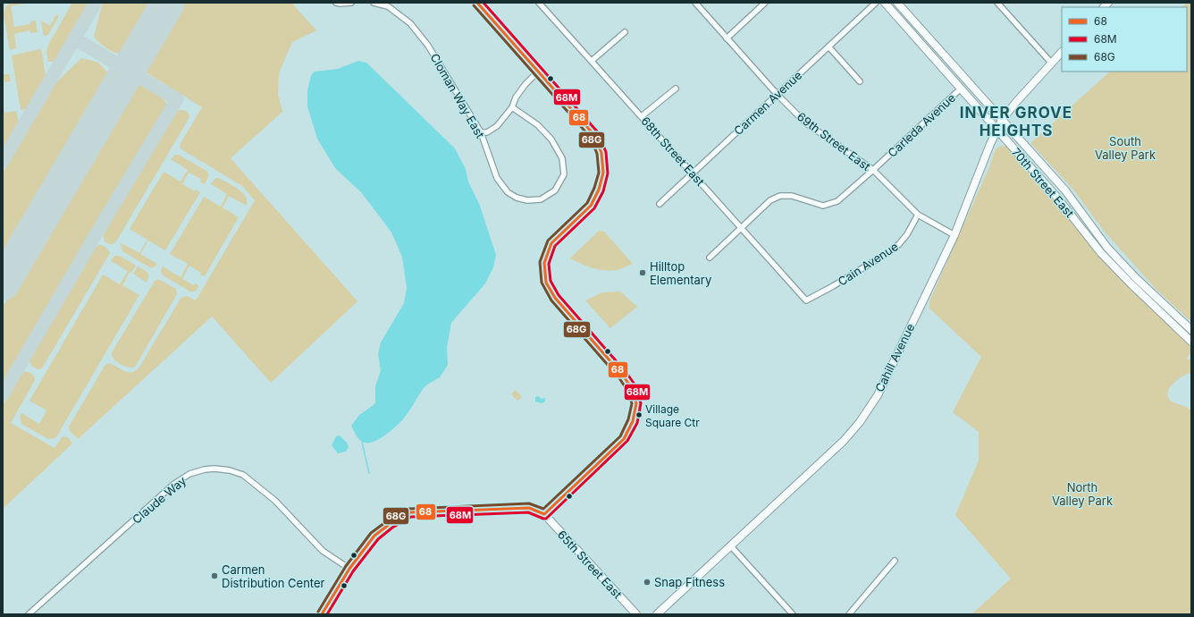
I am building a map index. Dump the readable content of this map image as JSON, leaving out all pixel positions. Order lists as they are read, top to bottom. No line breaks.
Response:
{"streets":{"street":["Cloman Way East","Carmen Avenue","Carleda Avenue","69th Street East","68th Street East","70th Street East","Cain Avenue","Cahill Avenue","Claude Way","65th Street East"]},"crossings":[["Carmen Avenue","69th Street East"],["Carmen Avenue","68th Street East"],["Carleda Avenue","69th Street East"],["Carleda Avenue","68th Street East"],["Carleda Avenue","70th Street East"],["69th Street East","Cain Avenue"],["69th Street East","Cahill Avenue"],["68th Street East","Cain Avenue"],["70th Street East","Cahill Avenue"]],"districts":["INVER GROVE HEIGHTS"],"parks":["South Valley Park","North Valley Park"],"places":["Hilltop Elementary","Village Square Ctr","Carmen Distribution Center","Snap Fitness"],"lines":["transit line 68","transit line 68M","transit line 68G"],"legend":["68","68M","68G"]}
